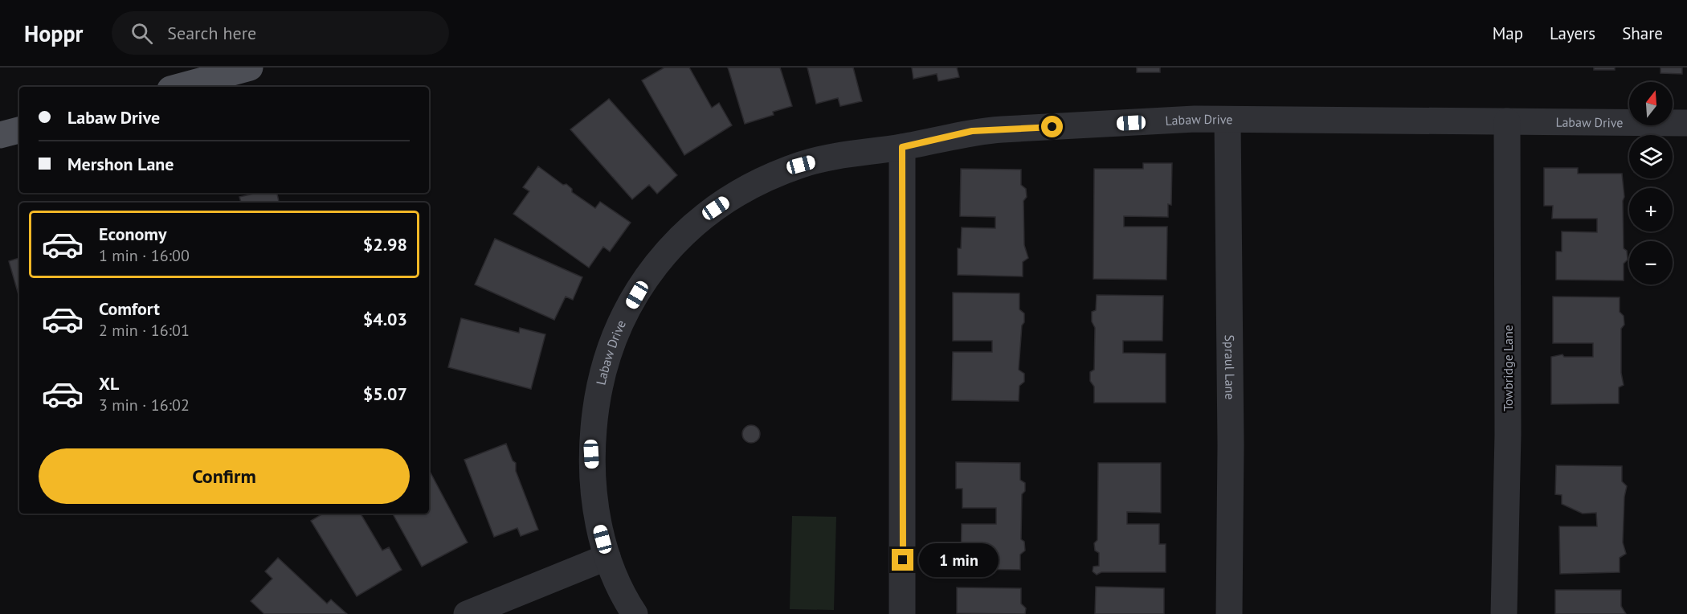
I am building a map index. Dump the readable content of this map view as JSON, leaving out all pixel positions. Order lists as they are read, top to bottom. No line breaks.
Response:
{"streets":{"street":["Labaw Drive","Spraul Lane","Towbridge Lane"]},"crossings":[["Labaw Drive","Spraul Lane"],["Labaw Drive","Towbridge Lane"]],"north":"top","page":{"header":"Hoppr","search":"Search here","nav":["Map","Layers","Share"],"map_buttons":["+","−"],"banner":["Labaw Drive","Mershon Lane"],"list":[{"name":"Economy","note":"1 min · 16:00","value":"$2.98"},{"name":"Comfort","note":"2 min · 16:01","value":"$4.03"},{"name":"XL","note":"3 min · 16:02","value":"$5.07"}],"buttons":"Confirm","bubble":"1 min"}}
